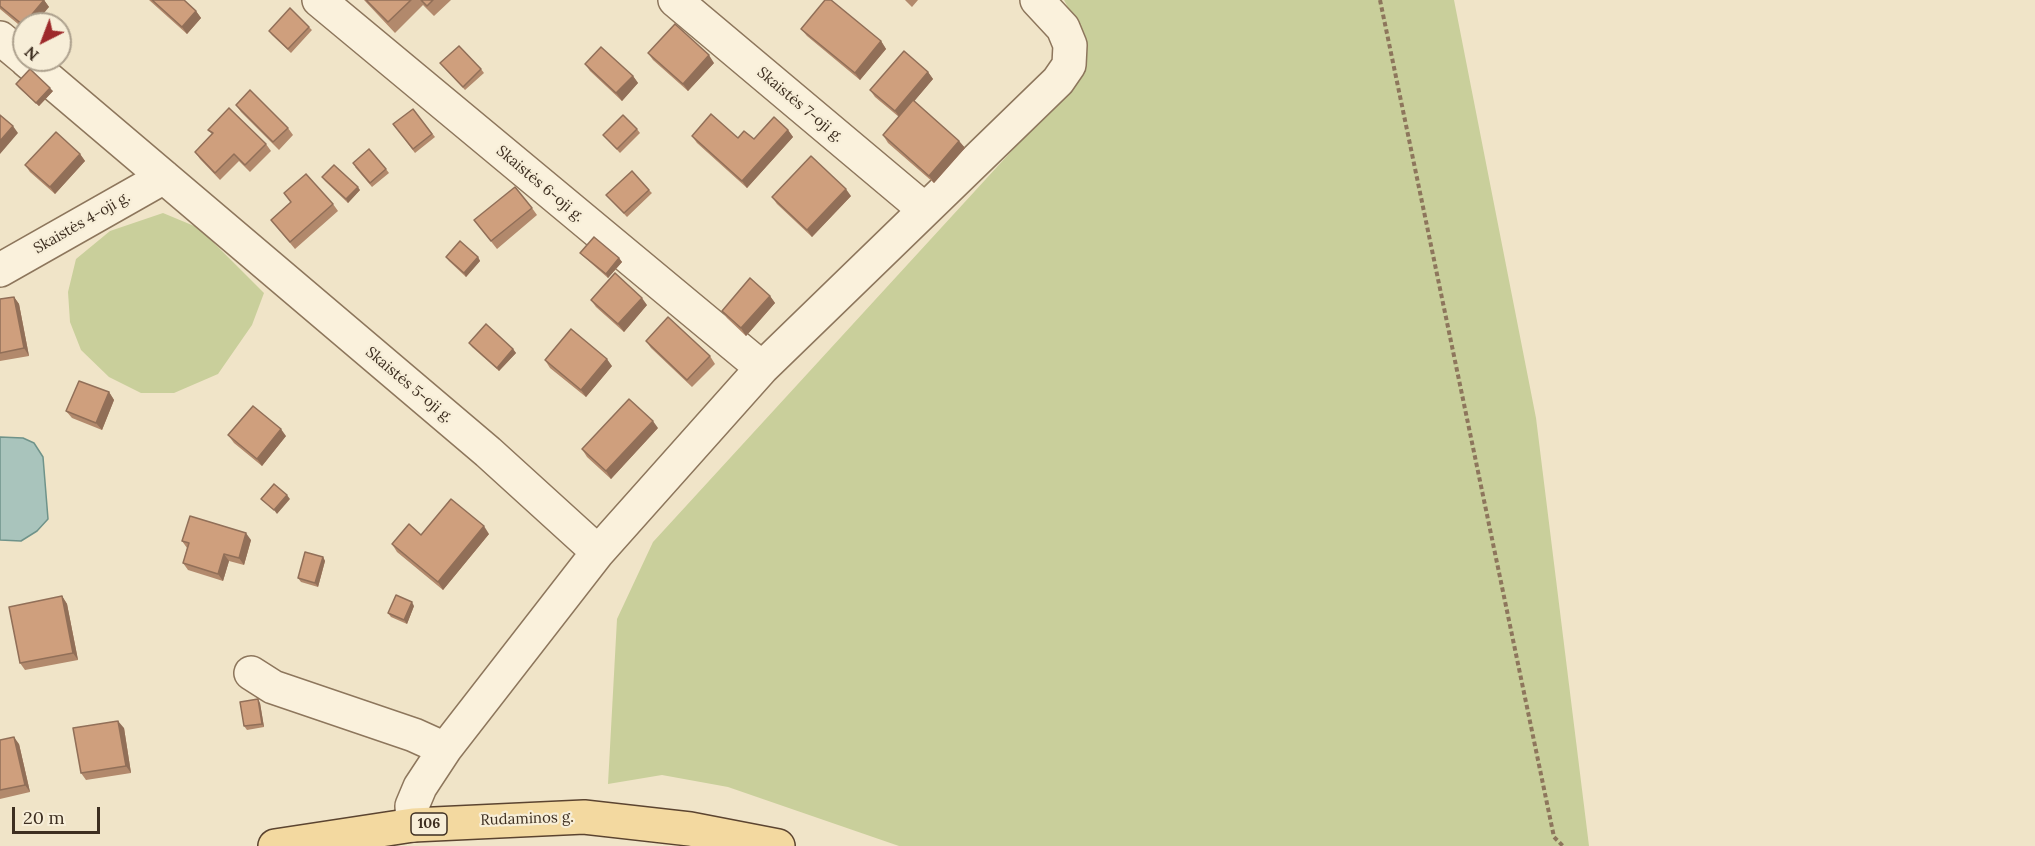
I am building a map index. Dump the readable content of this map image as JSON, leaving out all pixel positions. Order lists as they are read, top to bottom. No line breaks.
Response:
{"streets":{"main road":["Rudaminos g.","106"],"street":["Skaistės 7-oji g.","Skaistės 6-oji g.","Skaistės 4-oji g.","Skaistės 5-oji g."]},"crossings":[["Skaistės 4-oji g.","Skaistės 5-oji g."]],"scale_bar":"20 m","north":"bottom left"}
